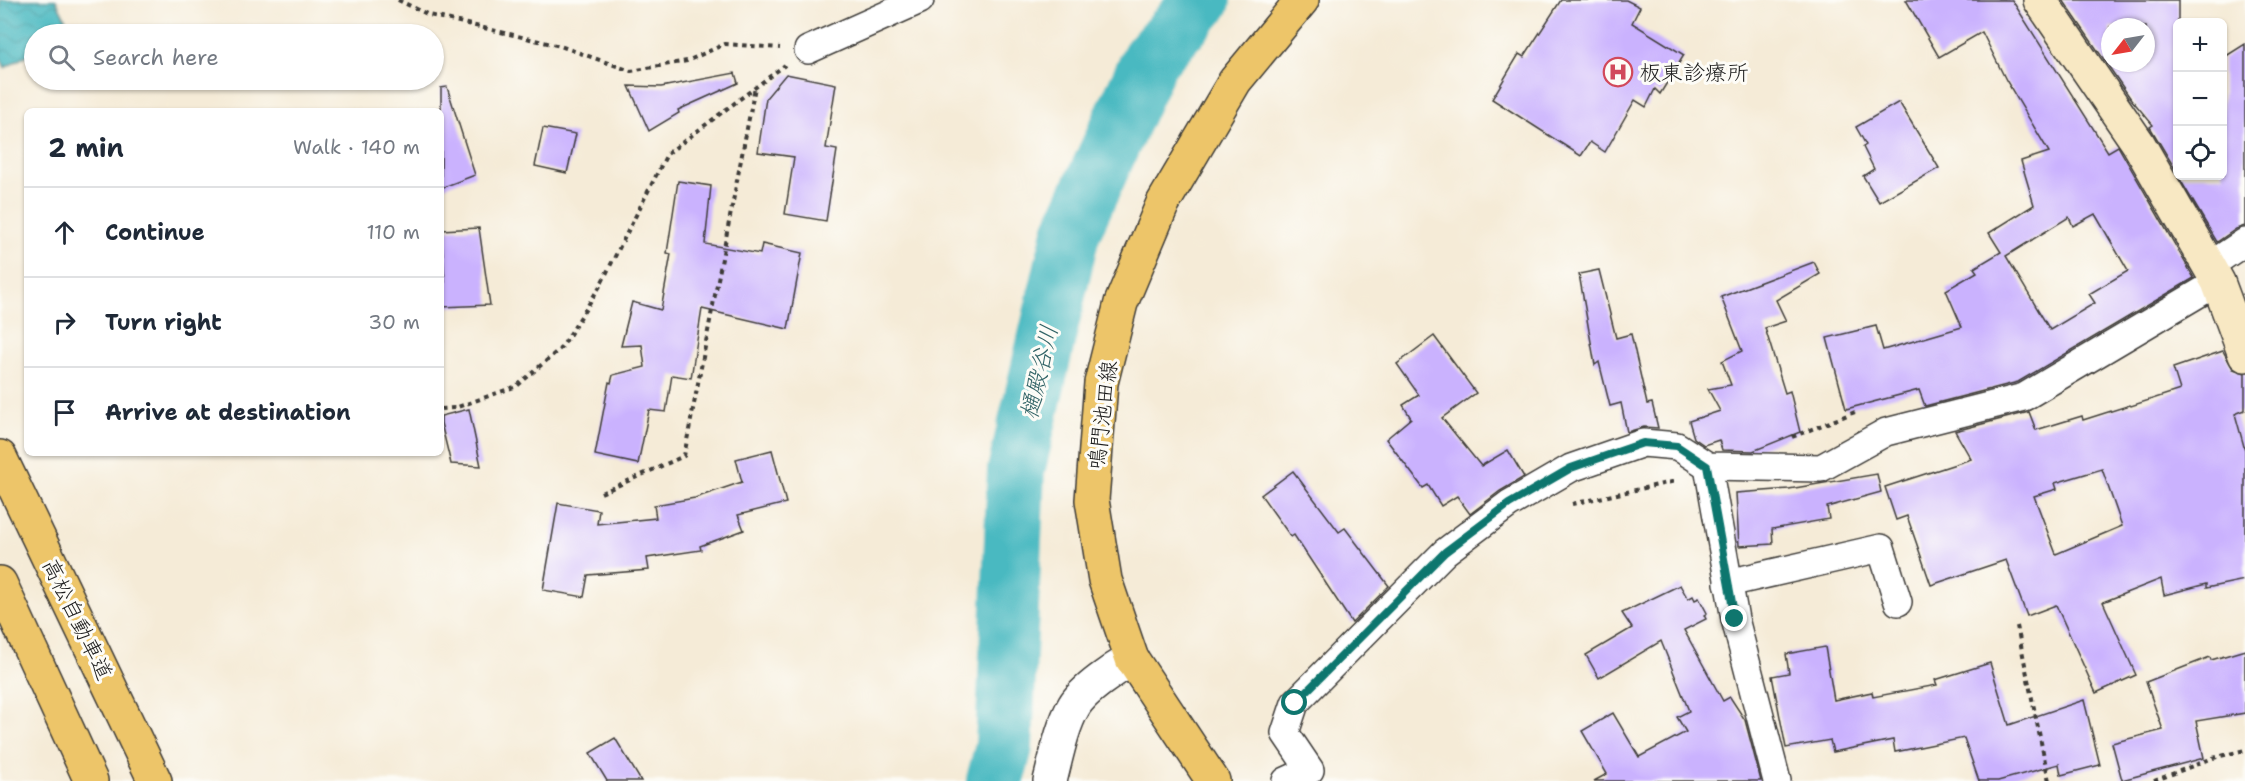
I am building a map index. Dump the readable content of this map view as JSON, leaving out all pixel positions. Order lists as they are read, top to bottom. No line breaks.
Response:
{"streets":{"main road":["鳴門池田線","高松自動車道"]},"water":["樋殿谷川"],"places":{"hospital":["板東診療所"]},"north":"bottom left","page":{"map_buttons":["+","−"],"search":"Search here","heading":["2 min","Walk · 140 m"],"list":[["Continue","110 m"],["Turn right","30 m"],"Arrive at destination"]}}
